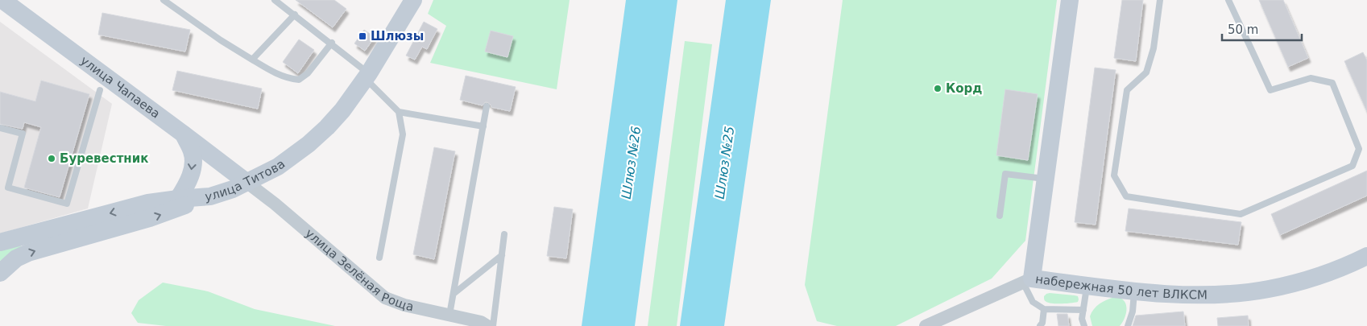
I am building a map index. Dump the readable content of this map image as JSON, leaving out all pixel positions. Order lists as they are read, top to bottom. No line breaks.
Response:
{"streets":{"street":["улица Чапаева","улица Титова","улица Зелёная Роща","набережная 50 лет ВЛКСМ"]},"crossings":[["улица Чапаева","улица Титова"],["улица Титова","улица Зелёная Роща"]],"water":["Шлюз №26","Шлюз №25"],"places":{"transit":["Шлюзы"],"other":["Корд","Буревестник"]},"scale_bar":"50 m"}
